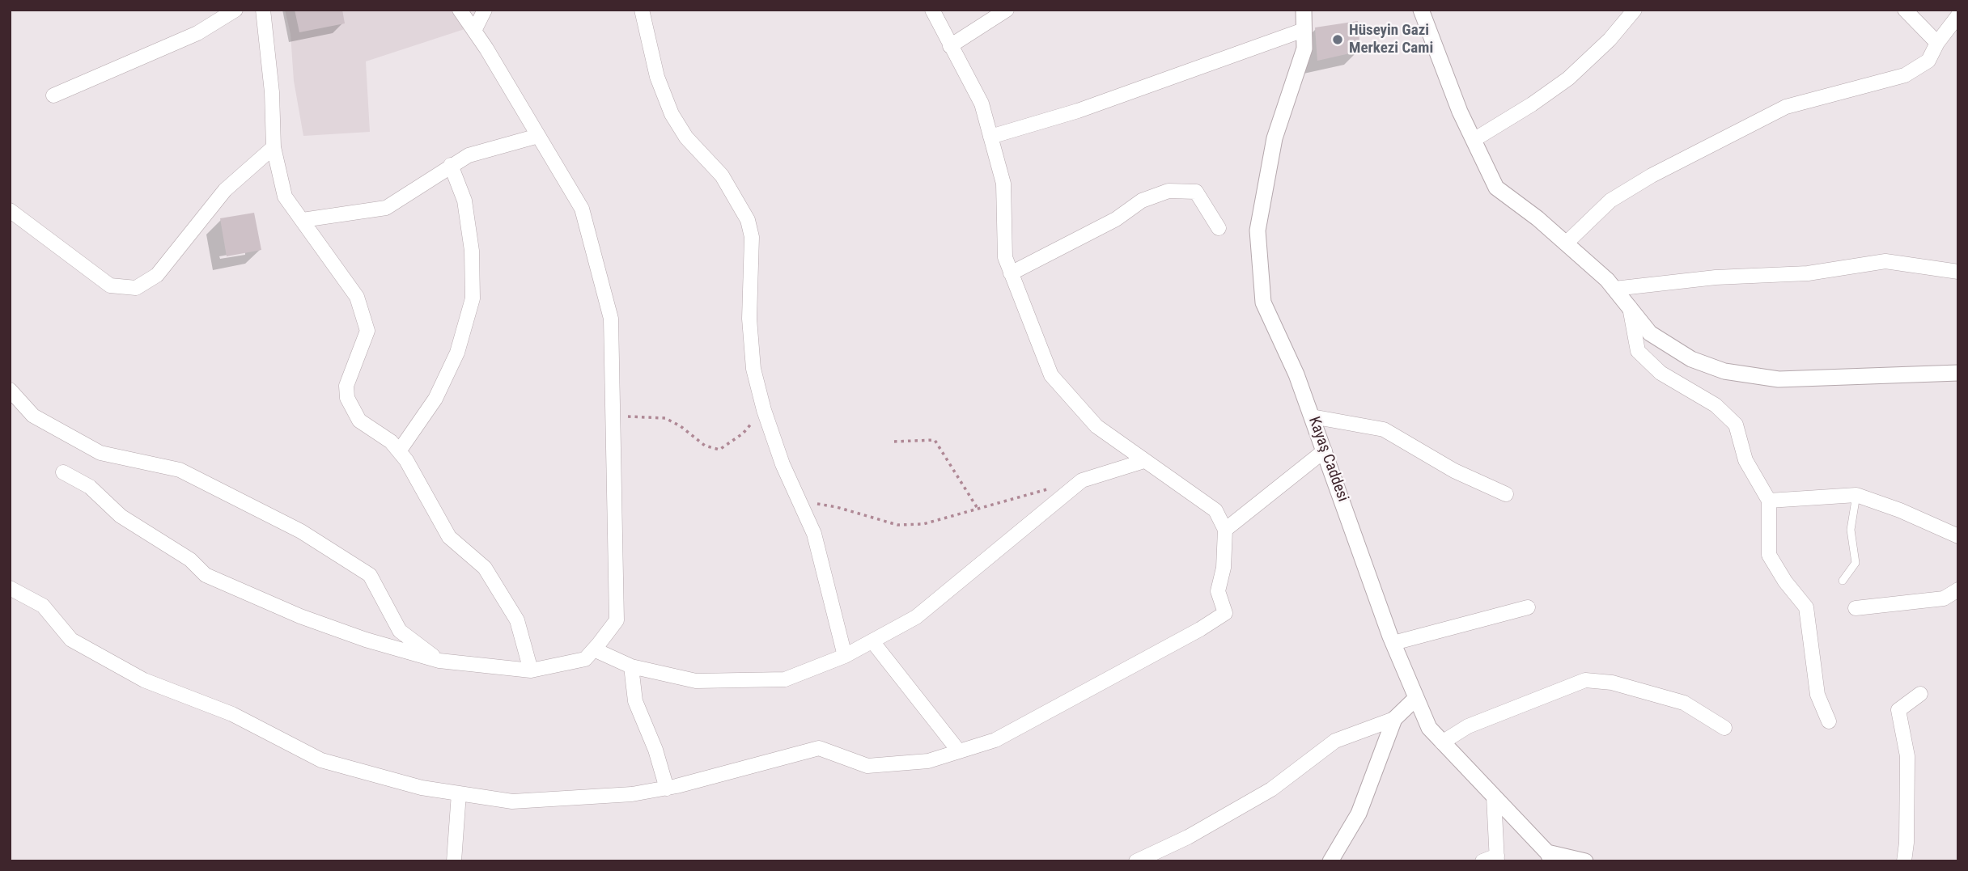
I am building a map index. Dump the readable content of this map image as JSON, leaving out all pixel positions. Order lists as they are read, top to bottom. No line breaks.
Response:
{"streets":{"street":["Kayaş Caddesi"]},"places":["Hüseyin Gazi Merkezi Cami"]}
